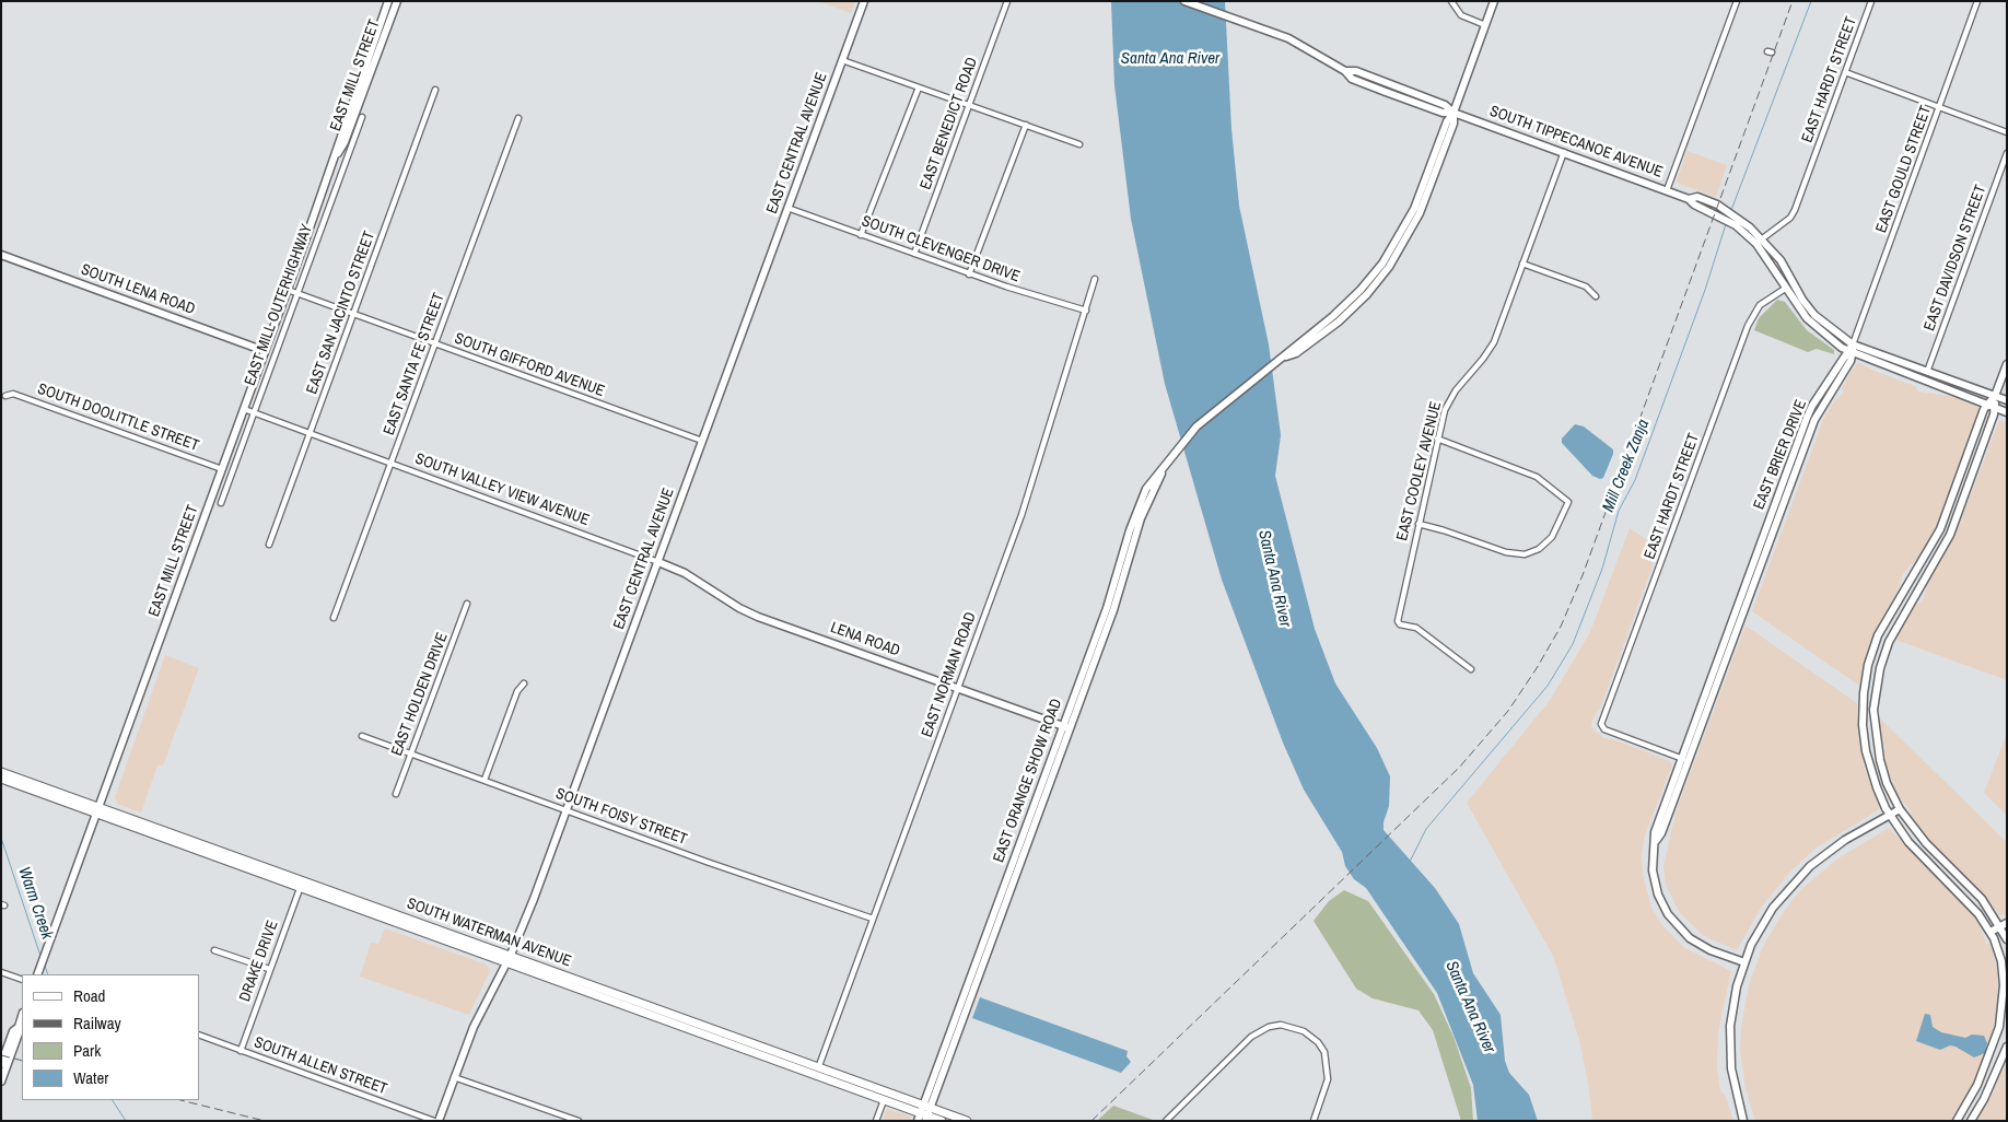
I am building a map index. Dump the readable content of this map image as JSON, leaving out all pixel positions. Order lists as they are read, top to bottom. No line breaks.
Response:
{"streets":{"main road":["EAST MILL STREET","SOUTH TIPPECANOE AVENUE","EAST CENTRAL AVENUE","SOUTH LENA ROAD","EAST BRIER DRIVE","LENA ROAD","EAST ORANGE SHOW ROAD","SOUTH WATERMAN AVENUE"],"street":["EAST HARDT STREET","EAST BENEDICT ROAD","EAST GOULD STREET","SOUTH CLEVENGER DRIVE","EAST DAVIDSON STREET","EAST MILL OUTERHIGHWAY","EAST SAN JACINTO STREET","EAST SANTA FE STREET","SOUTH GIFFORD AVENUE","SOUTH DOOLITTLE STREET","EAST COOLEY AVENUE","SOUTH VALLEY VIEW AVENUE","EAST NORMAN ROAD","EAST HOLDEN DRIVE","SOUTH FOISY STREET","DRAKE DRIVE","SOUTH ALLEN STREET"]},"crossings":[["EAST MILL STREET","SOUTH LENA ROAD"],["EAST MILL STREET","SOUTH GIFFORD AVENUE"],["EAST MILL STREET","SOUTH DOOLITTLE STREET"],["EAST MILL STREET","SOUTH VALLEY VIEW AVENUE"],["EAST MILL STREET","SOUTH WATERMAN AVENUE"],["EAST HARDT STREET","SOUTH TIPPECANOE AVENUE"],["EAST HARDT STREET","EAST BRIER DRIVE"],["EAST BENEDICT ROAD","SOUTH CLEVENGER DRIVE"],["SOUTH TIPPECANOE AVENUE","EAST GOULD STREET"],["SOUTH TIPPECANOE AVENUE","EAST DAVIDSON STREET"],["SOUTH TIPPECANOE AVENUE","EAST BRIER DRIVE"],["SOUTH TIPPECANOE AVENUE","EAST COOLEY AVENUE"],["SOUTH TIPPECANOE AVENUE","EAST ORANGE SHOW ROAD"],["EAST CENTRAL AVENUE","SOUTH CLEVENGER DRIVE"],["EAST CENTRAL AVENUE","SOUTH GIFFORD AVENUE"],["EAST CENTRAL AVENUE","SOUTH VALLEY VIEW AVENUE"],["EAST CENTRAL AVENUE","LENA ROAD"],["EAST CENTRAL AVENUE","SOUTH FOISY STREET"],["EAST CENTRAL AVENUE","SOUTH WATERMAN AVENUE"],["EAST CENTRAL AVENUE","SOUTH ALLEN STREET"],["EAST GOULD STREET","EAST BRIER DRIVE"],["SOUTH CLEVENGER DRIVE","EAST NORMAN ROAD"],["EAST MILL OUTERHIGHWAY","SOUTH GIFFORD AVENUE"],["EAST MILL OUTERHIGHWAY","SOUTH VALLEY VIEW AVENUE"],["EAST SAN JACINTO STREET","SOUTH GIFFORD AVENUE"],["EAST SAN JACINTO STREET","SOUTH VALLEY VIEW AVENUE"],["EAST SANTA FE STREET","SOUTH GIFFORD AVENUE"],["EAST SANTA FE STREET","SOUTH VALLEY VIEW AVENUE"],["SOUTH VALLEY VIEW AVENUE","LENA ROAD"],["LENA ROAD","EAST NORMAN ROAD"],["LENA ROAD","EAST ORANGE SHOW ROAD"],["EAST NORMAN ROAD","SOUTH FOISY STREET"],["EAST NORMAN ROAD","SOUTH WATERMAN AVENUE"],["EAST HOLDEN DRIVE","SOUTH FOISY STREET"],["EAST ORANGE SHOW ROAD","SOUTH WATERMAN AVENUE"],["SOUTH WATERMAN AVENUE","DRAKE DRIVE"],["DRAKE DRIVE","SOUTH ALLEN STREET"]],"water":["Santa Ana River","Mill Creek Zanja","Warm Creek"],"legend":["Road","Railway","Park","Water"]}
